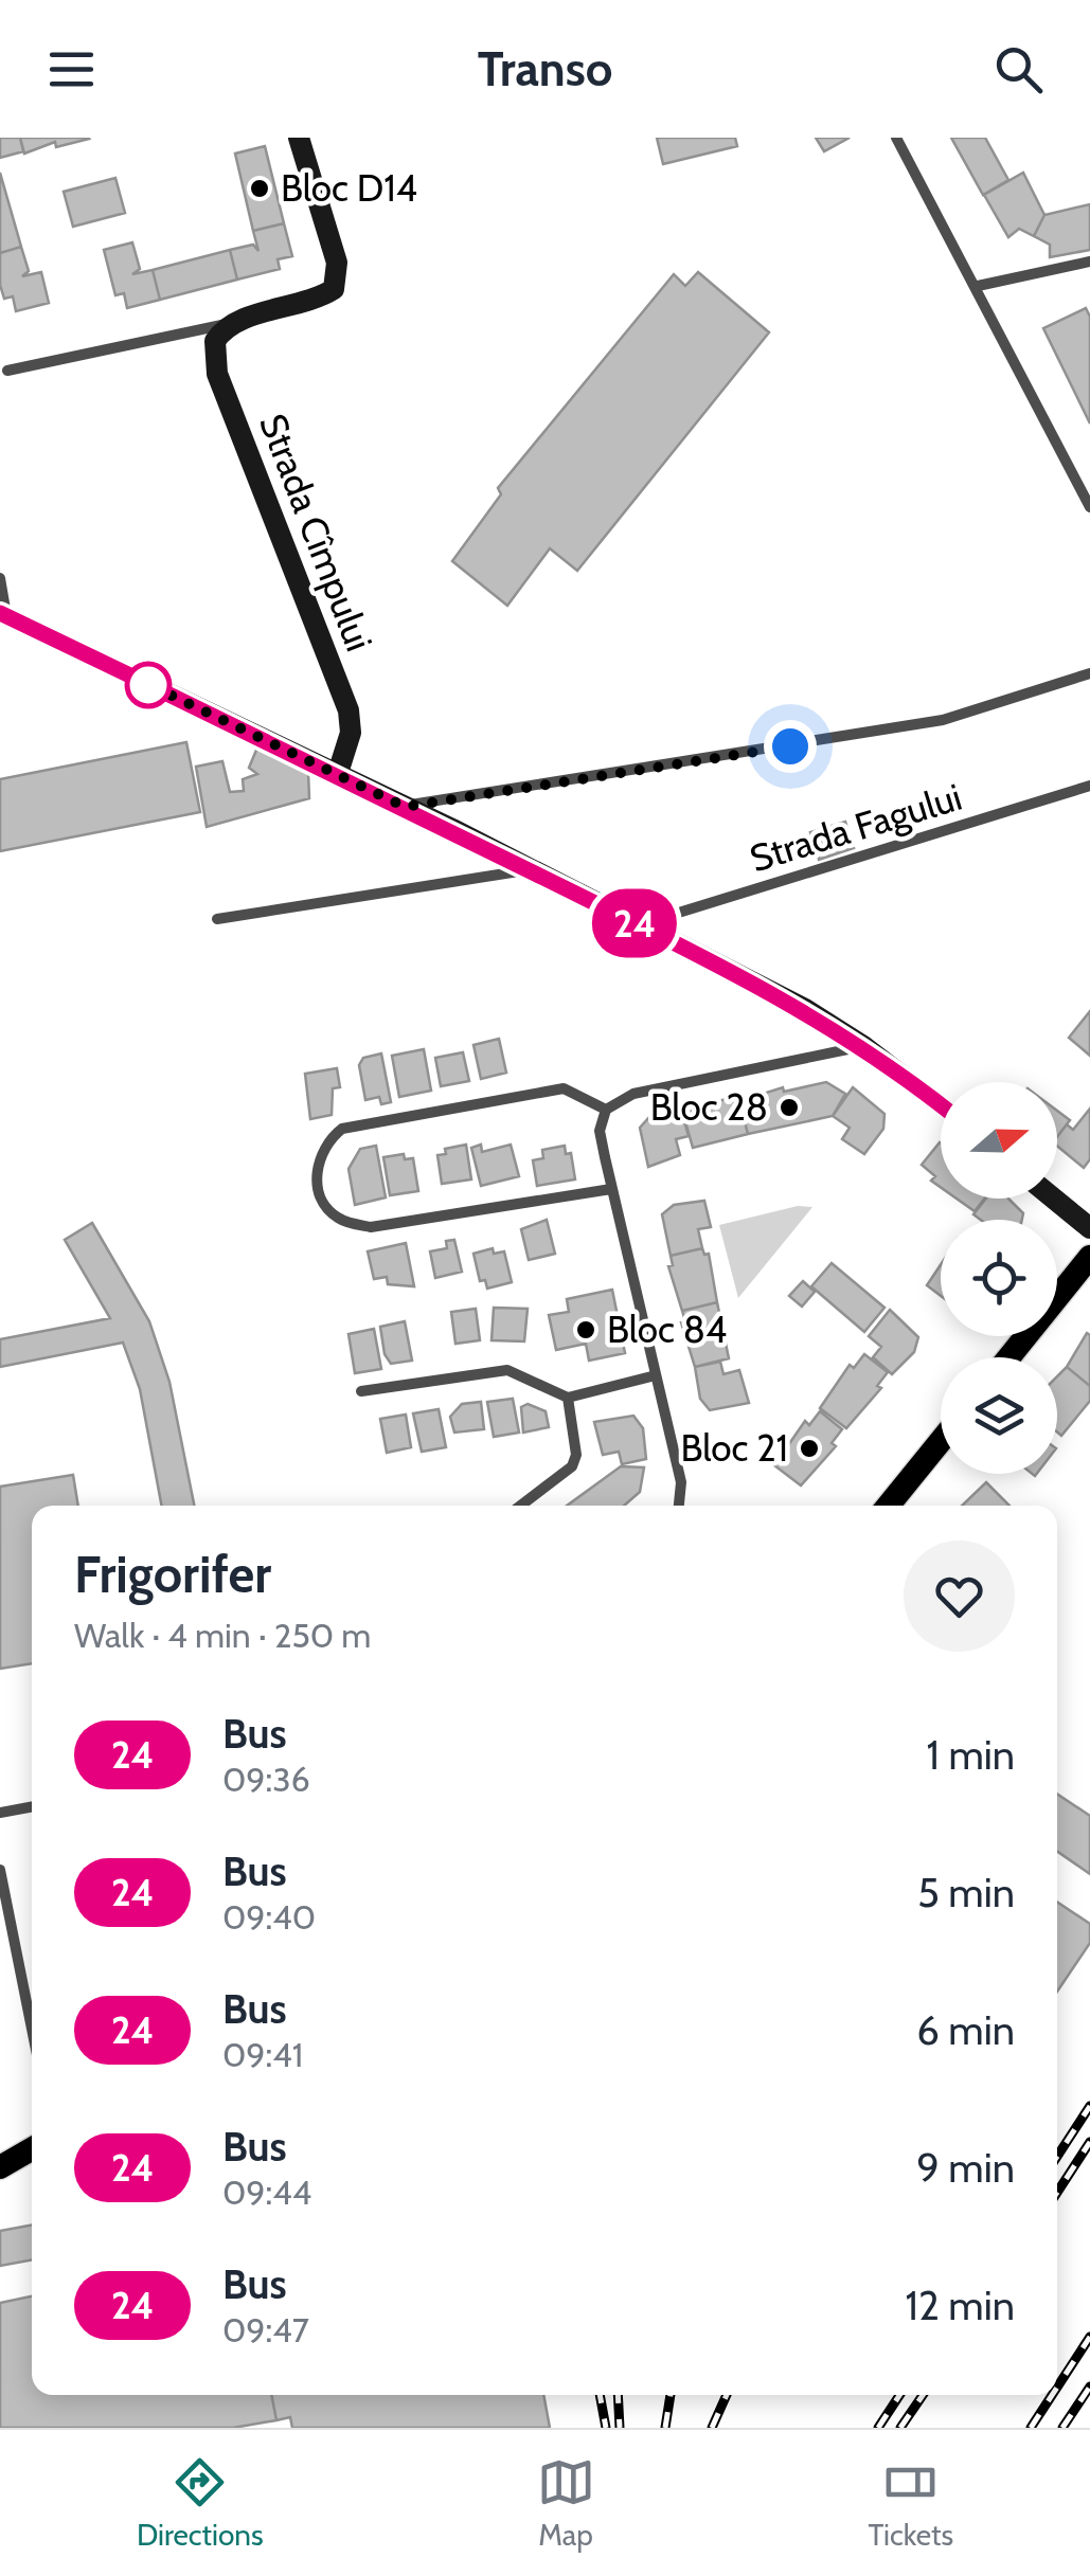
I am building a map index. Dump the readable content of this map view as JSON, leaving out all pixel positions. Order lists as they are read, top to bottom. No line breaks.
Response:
{"streets":{"street":["Strada Cîmpului","Strada Fagului"]},"places":["Bloc D14","Bloc 28","Bloc 84","Bloc 21"],"lines":["bus line 24"],"north":"right","page":{"header":"Transo","on_map":"24","heading":["Frigorifer","Walk · 4 min · 250 m"],"list":[{"mark":"24","name":"Bus","note":"09:36","value":"1 min"},{"mark":"24","name":"Bus","note":"09:40","value":"5 min"},{"mark":"24","name":"Bus","note":"09:41","value":"6 min"},{"mark":"24","name":"Bus","note":"09:44","value":"9 min"},{"mark":"24","name":"Bus","note":"09:47","value":"12 min"}],"tabs":["Directions","Map","Tickets"]}}
